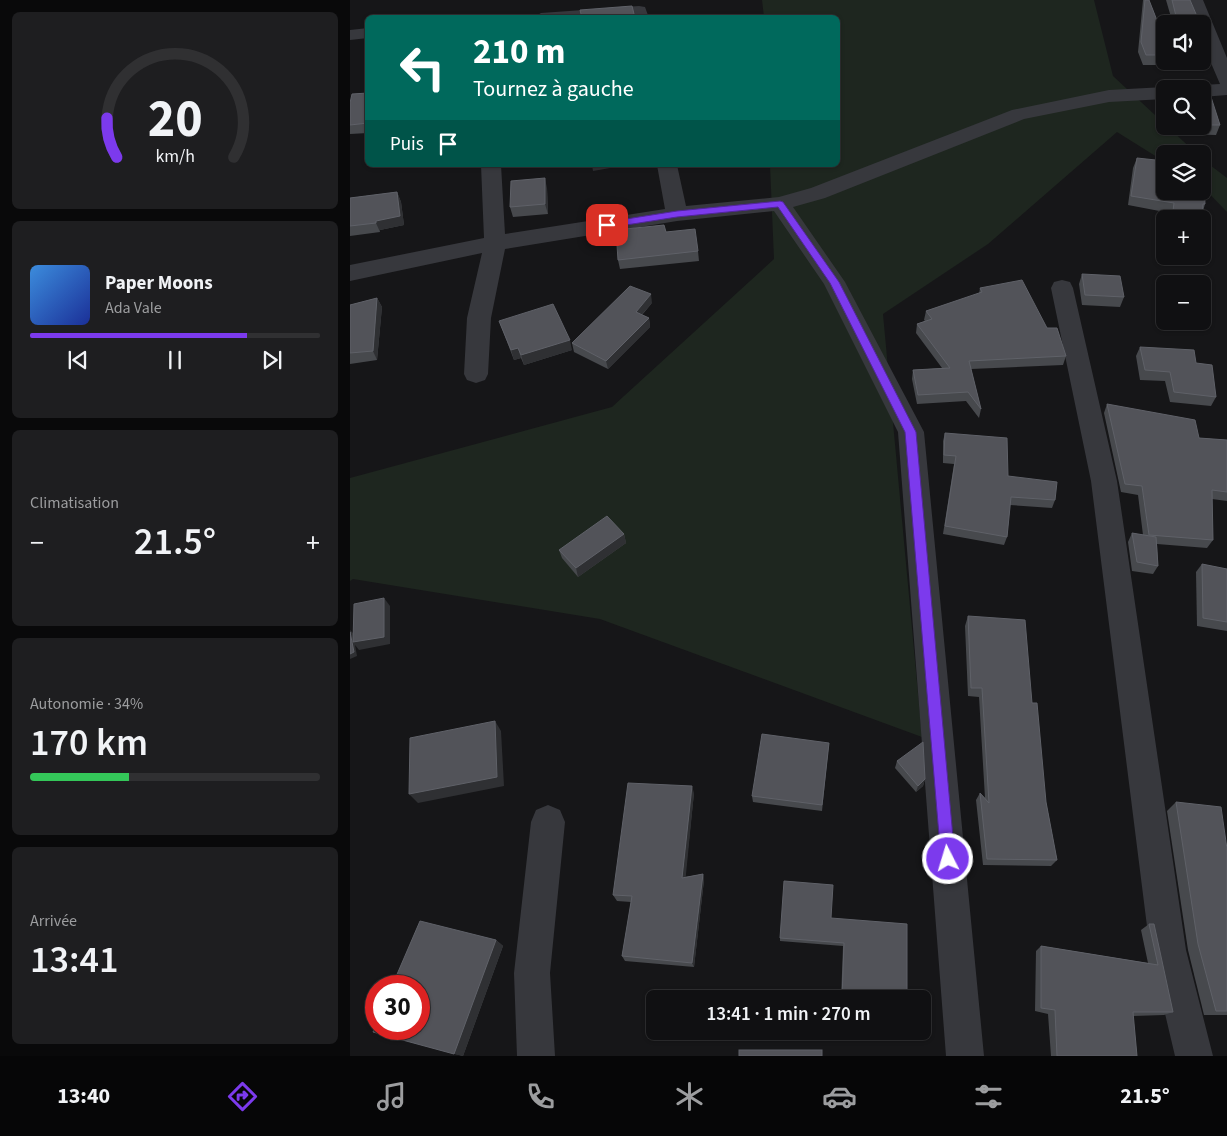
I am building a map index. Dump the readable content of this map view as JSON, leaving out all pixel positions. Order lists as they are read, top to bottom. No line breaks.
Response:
{"page":{"map_buttons":["+","−"],"turn":["210 m","Tournez à gauche"],"then":"Puis","song":["Paper Moons","Ada Vale"],"tile":["Climatisation",["Autonomie · 34%","170 km"],["Arrivée","13:41"]],"heat":["−","21.5°","+"],"limit":"30","trip":"13:41 · 1 min · 270 m","tabs":["13:40","21.5°"],"gauge":["20","km/h"]}}
